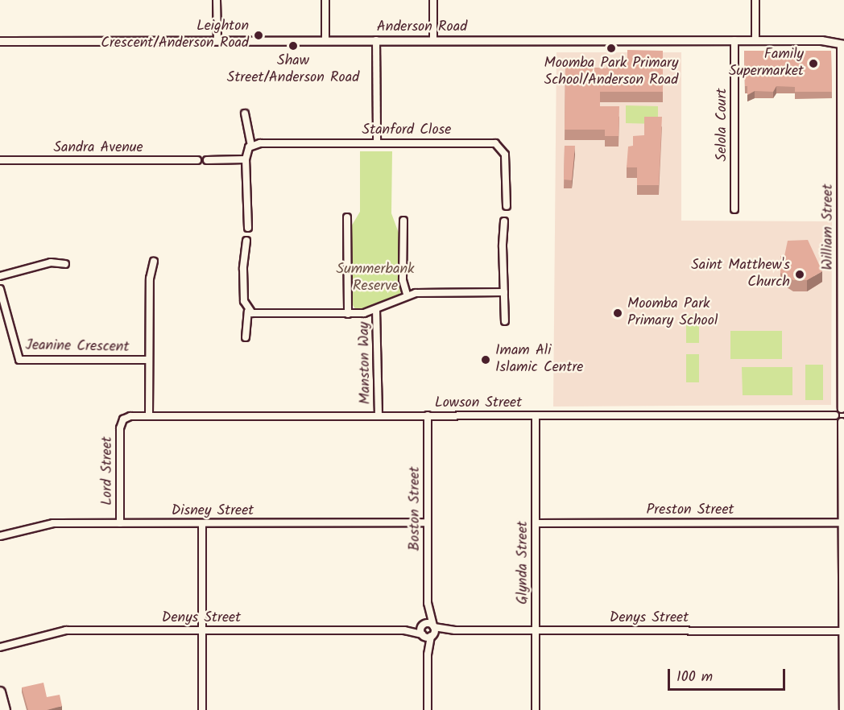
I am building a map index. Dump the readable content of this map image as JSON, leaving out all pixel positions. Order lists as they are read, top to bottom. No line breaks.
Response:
{"streets":{"street":["Anderson Road","Selola Court","Stanford Close","Sandra Avenue","William Street","Jeanine Crescent","Manston Way","Lowson Street","Lord Street","Boston Street","Preston Street","Disney Street","Glynda Street","Denys Street"]},"crossings":[["Anderson Road","Selola Court"],["Anderson Road","William Street"],["Manston Way","Lowson Street"],["Lowson Street","Lord Street"],["Lowson Street","Boston Street"],["Lowson Street","Glynda Street"],["Lord Street","Disney Street"],["Boston Street","Disney Street"],["Boston Street","Denys Street"],["Preston Street","Glynda Street"],["Glynda Street","Denys Street"]],"parks":["Summerbank Reserve"],"places":["Leighton Crescent/Anderson Road","Shaw Street/Anderson Road","Moomba Park Primary School/Anderson Road","Family Supermarket","Saint Matthew's Church","Moomba Park Primary School","Imam Ali Islamic Centre"],"scale_bar":"100 m"}
